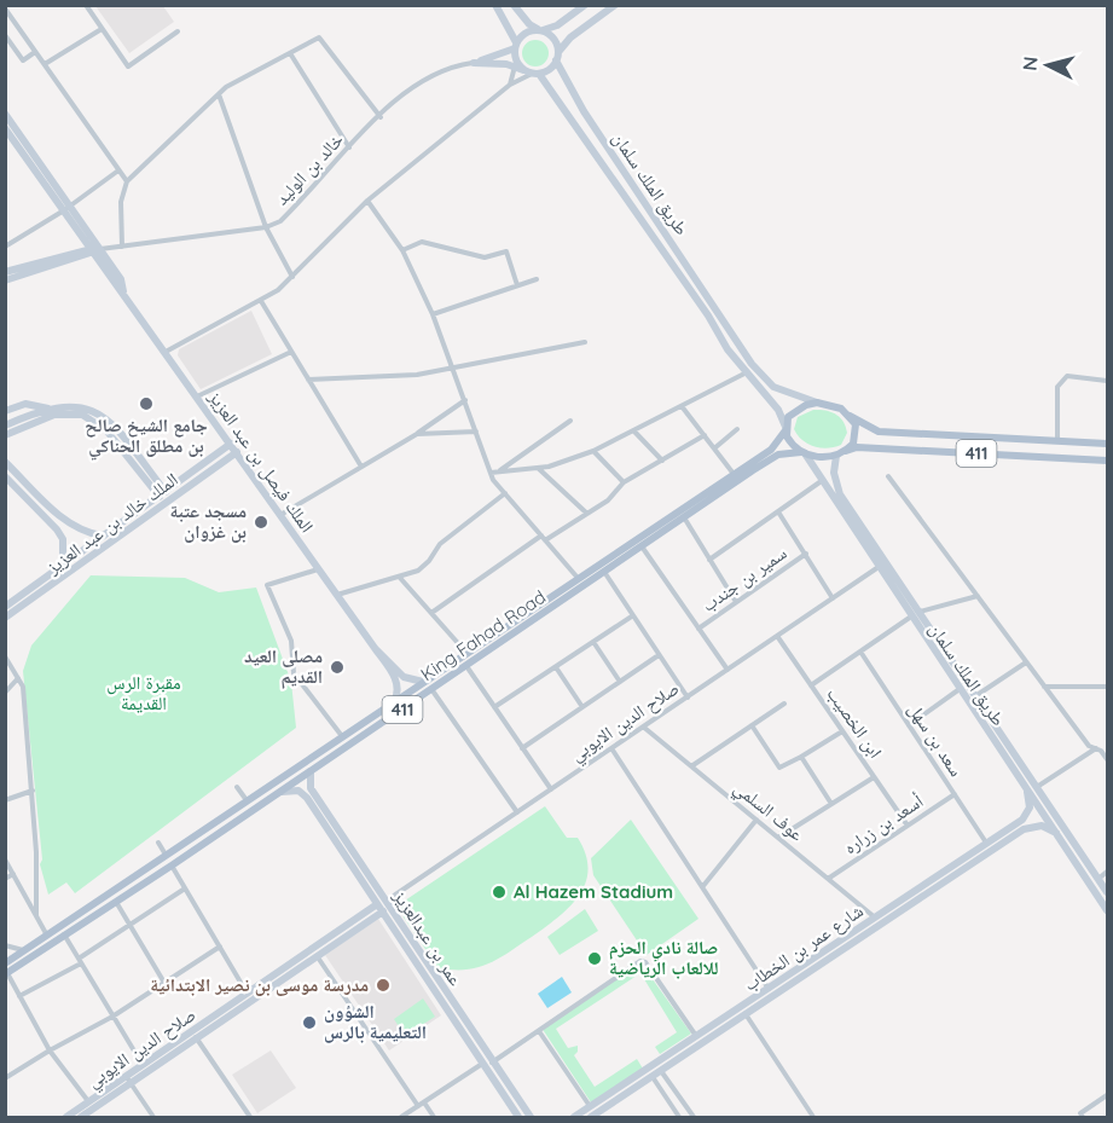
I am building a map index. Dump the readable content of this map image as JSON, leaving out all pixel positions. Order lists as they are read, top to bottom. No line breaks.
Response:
{"streets":{"main road":["411","King Fahad Road"],"street":["خالد بن الوليد","طريق الملك سلمان","الملك فيصل بن عبد العزيز","الملك خالد بن عبد العزيز","سمير بن جندب","صلاح الدين الايوبي","ابن الخصيب","سعد بن سهل","عوف السلمي","أسعد بن زراره","عمر بن عبدالعزيز","شارع عمر بن الخطاب"]},"crossings":[["خالد بن الوليد","الملك فيصل بن عبد العزيز"],["طريق الملك سلمان","411"],["طريق الملك سلمان","King Fahad Road"],["طريق الملك سلمان","صلاح الدين الايوبي"],["طريق الملك سلمان","شارع عمر بن الخطاب"],["411","King Fahad Road"],["الملك فيصل بن عبد العزيز","الملك خالد بن عبد العزيز"],["King Fahad Road","عمر بن عبدالعزيز"],["صلاح الدين الايوبي","ابن الخصيب"],["صلاح الدين الايوبي","عوف السلمي"],["صلاح الدين الايوبي","عمر بن عبدالعزيز"],["ابن الخصيب","أسعد بن زراره"],["سعد بن سهل","أسعد بن زراره"],["سعد بن سهل","شارع عمر بن الخطاب"],["عوف السلمي","أسعد بن زراره"],["عوف السلمي","شارع عمر بن الخطاب"]],"parks":["مقبرة الرس القديمة"],"places":["جامع الشيخ صالح بن مطلق الحناكي","مسجد عتبة بن غزوان","مصلى العيد القديم","Al Hazem Stadium","صالة نادي الحزم للالعاب الرياضية","مدرسة موسى بن نصير الابتدائية","الشؤون التعليمية بالرس"],"north":"left"}
